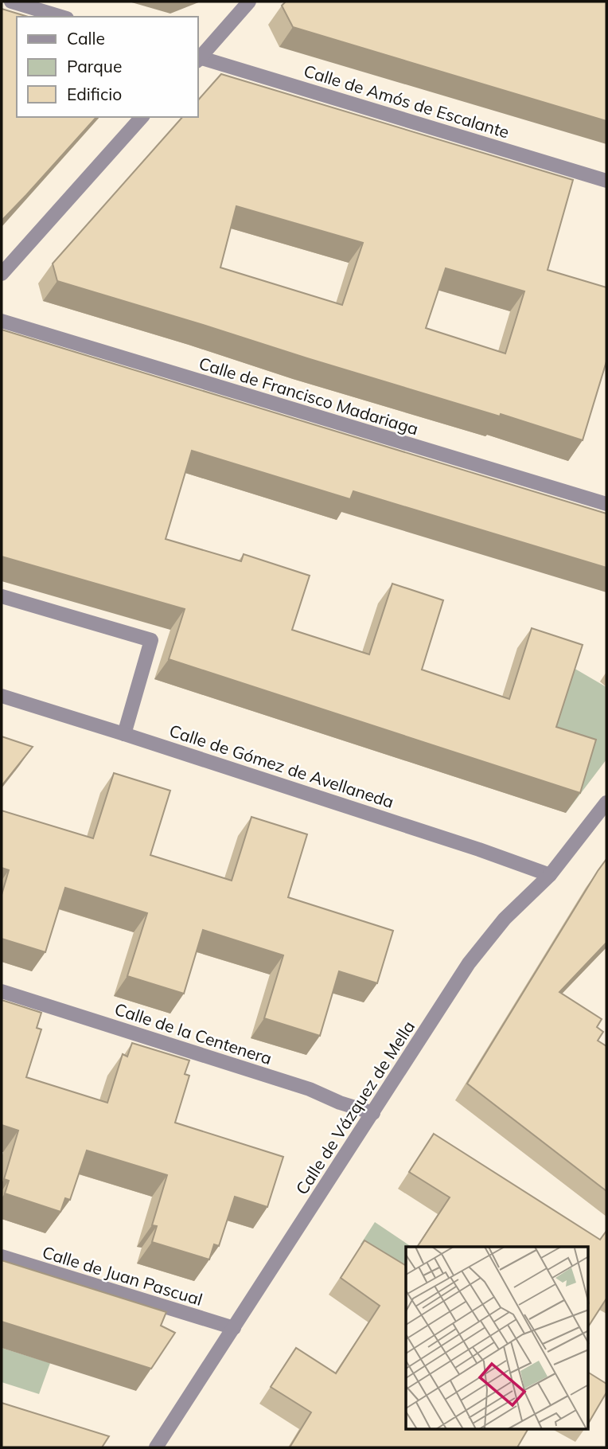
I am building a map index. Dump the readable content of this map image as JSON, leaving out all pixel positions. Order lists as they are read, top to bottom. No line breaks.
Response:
{"streets":{"street":["Calle de Amós de Escalante","Calle de Francisco Madariaga","Calle de Gómez de Avellaneda","Calle de la Centenera","Calle de Vázquez de Mella","Calle de Juan Pascual"]},"crossings":[["Calle de Gómez de Avellaneda","Calle de Vázquez de Mella"],["Calle de la Centenera","Calle de Vázquez de Mella"],["Calle de Vázquez de Mella","Calle de Juan Pascual"]],"legend":["Calle","Parque","Edificio"]}
